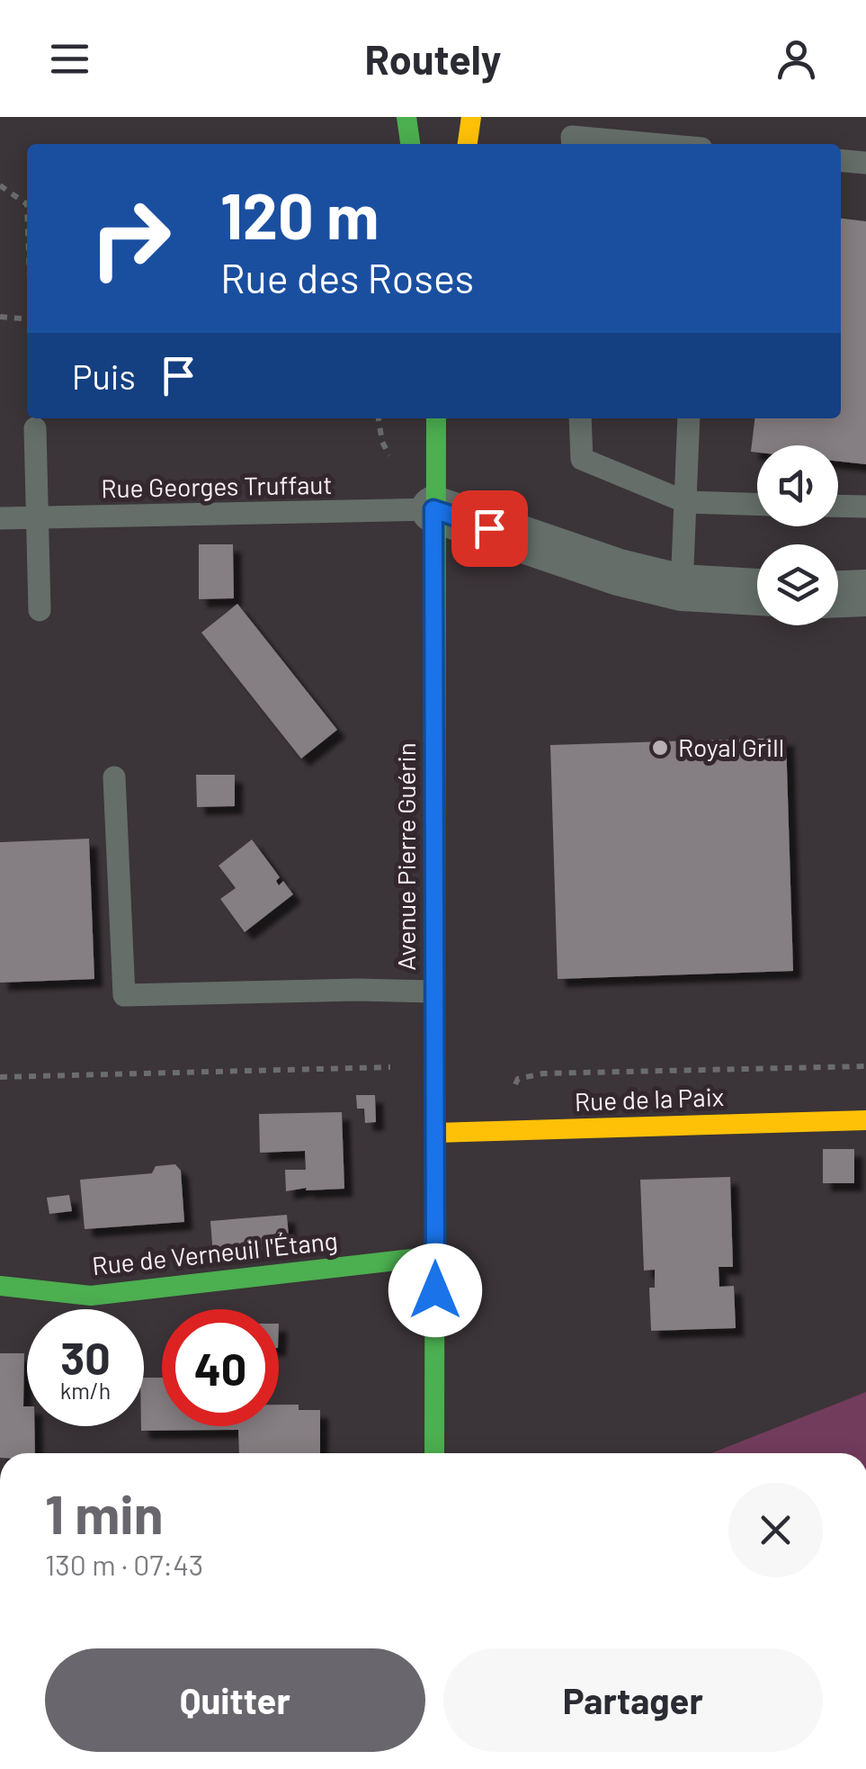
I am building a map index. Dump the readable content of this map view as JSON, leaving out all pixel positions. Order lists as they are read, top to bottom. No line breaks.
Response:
{"streets":{"street":["Avenue Pierre Guérin","Rue de la Paix","Rue de Verneuil l'Étang"],"lane":["Rue Georges Truffaut"]},"crossings":[["Rue Georges Truffaut","Avenue Pierre Guérin"],["Avenue Pierre Guérin","Rue de la Paix"],["Avenue Pierre Guérin","Rue de Verneuil l'Étang"]],"places":["Royal Grill"],"page":{"header":"Routely","turn":["120 m","Rue des Roses"],"then":"Puis","speed":"30 km/h","limit":"40","heading":["1 min","130 m · 07:43"],"buttons":["Quitter","Partager"]}}
